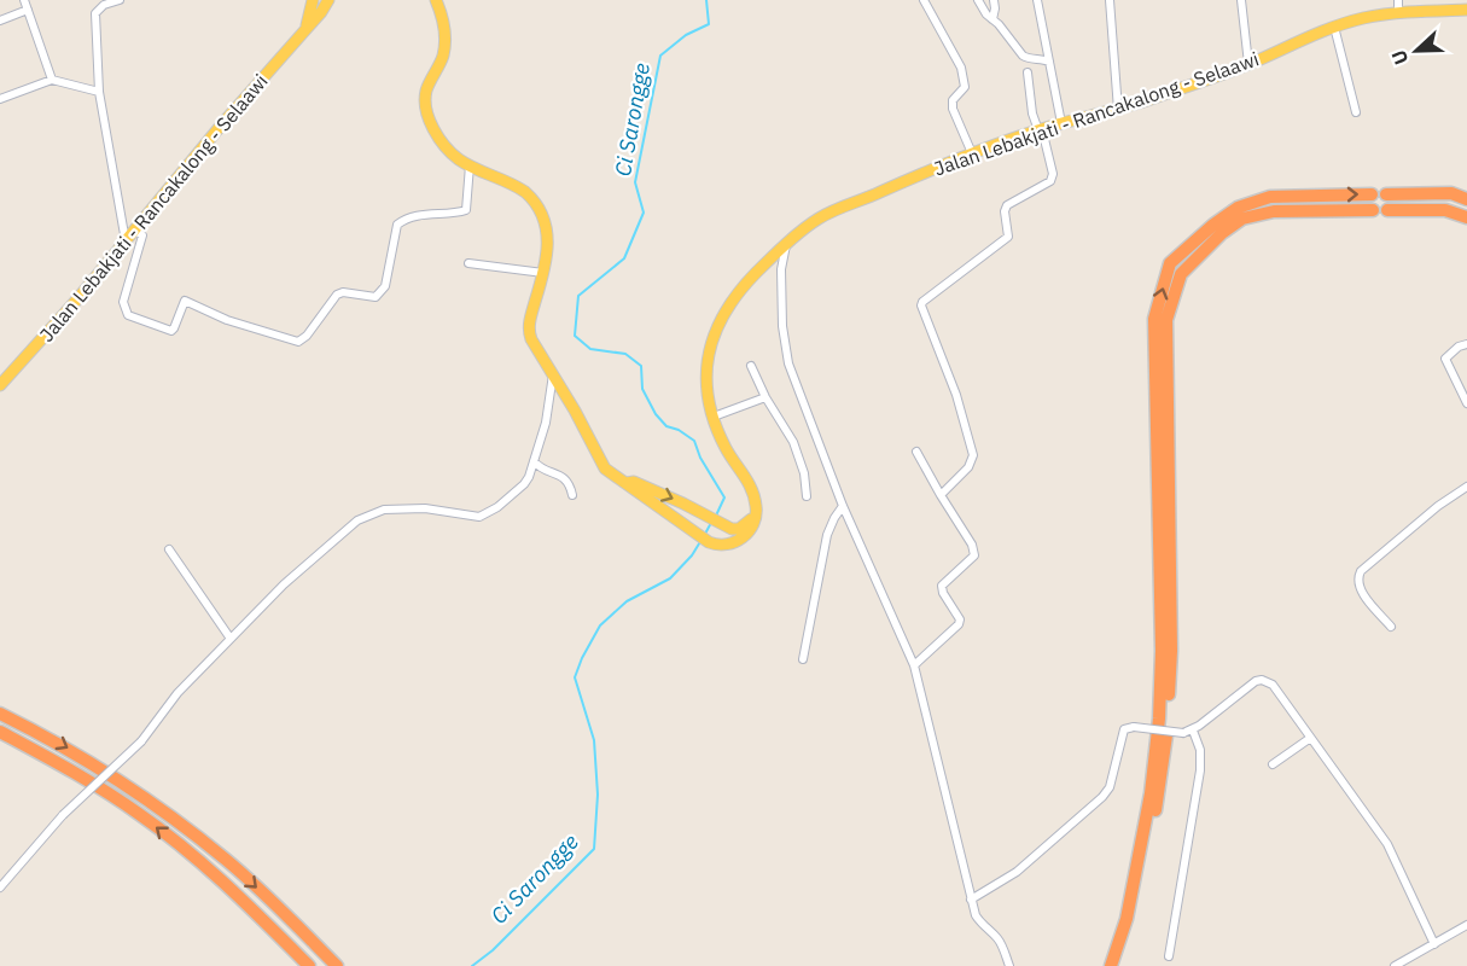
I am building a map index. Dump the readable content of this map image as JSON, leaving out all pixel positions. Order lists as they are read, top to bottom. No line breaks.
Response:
{"streets":{"main road":["Jalan Lebakjati - Rancakalong - Selaawi"]},"water":["Ci Sarongge"],"north":"left"}
